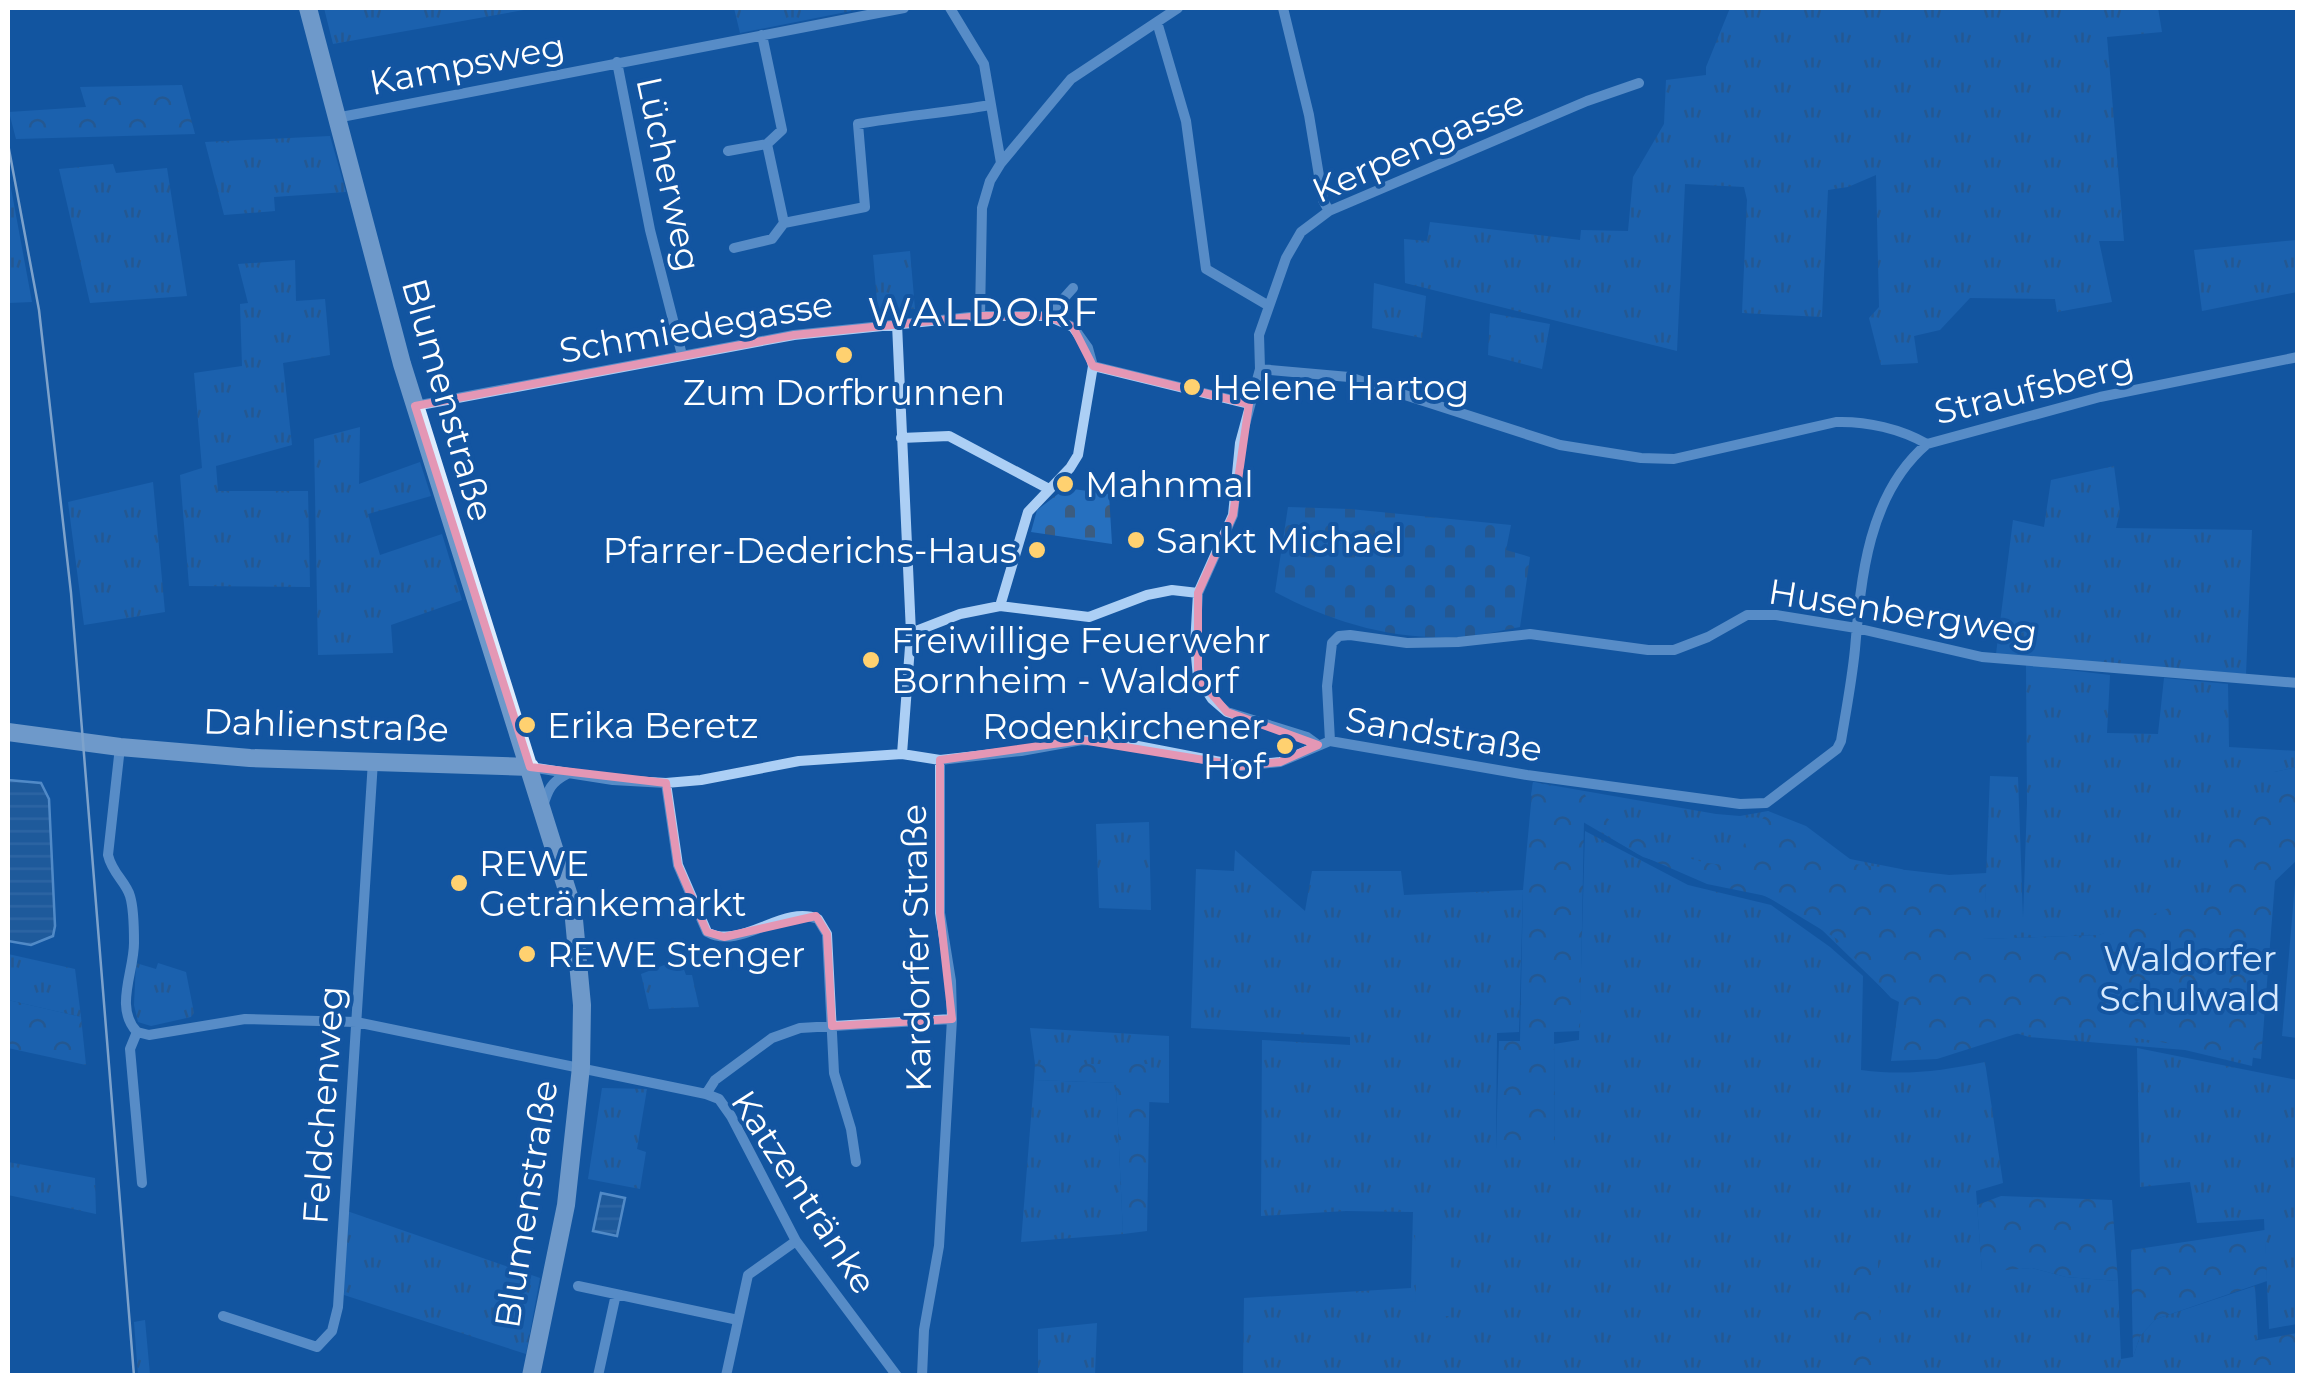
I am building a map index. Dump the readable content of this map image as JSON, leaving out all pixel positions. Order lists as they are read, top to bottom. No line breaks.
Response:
{"streets":{"main road":["Blumenstraße","Dahlienstraße"],"street":["Kampsweg","Kerpengasse","Lücherweg","Schmiedegasse","Straufsberg","Husenbergweg","Sandstraße","Kardorfer Straße","Feldchenweg","Katzentränke"]},"crossings":[["Kampsweg","Lücherweg"],["Kampsweg","Blumenstraße"],["Kerpengasse","Straufsberg"],["Lücherweg","Schmiedegasse"],["Schmiedegasse","Blumenstraße"],["Straufsberg","Sandstraße"],["Blumenstraße","Dahlienstraße"],["Blumenstraße","Sandstraße"],["Blumenstraße","Katzentränke"],["Husenbergweg","Sandstraße"],["Dahlienstraße","Sandstraße"],["Dahlienstraße","Feldchenweg"],["Sandstraße","Kardorfer Straße"],["Feldchenweg","Katzentränke"]],"districts":["WALDORF"],"parks":["Waldorfer Schulwald"],"places":["Zum Dorfbrunnen","Helene Hartog","Mahnmal","Sankt Michael","Pfarrer-Dederichs-Haus","Freiwillige Feuerwehr Bornheim - Waldorf","Erika Beretz","Rodenkirchener Hof","REWE Getränkemarkt","REWE Stenger"]}
